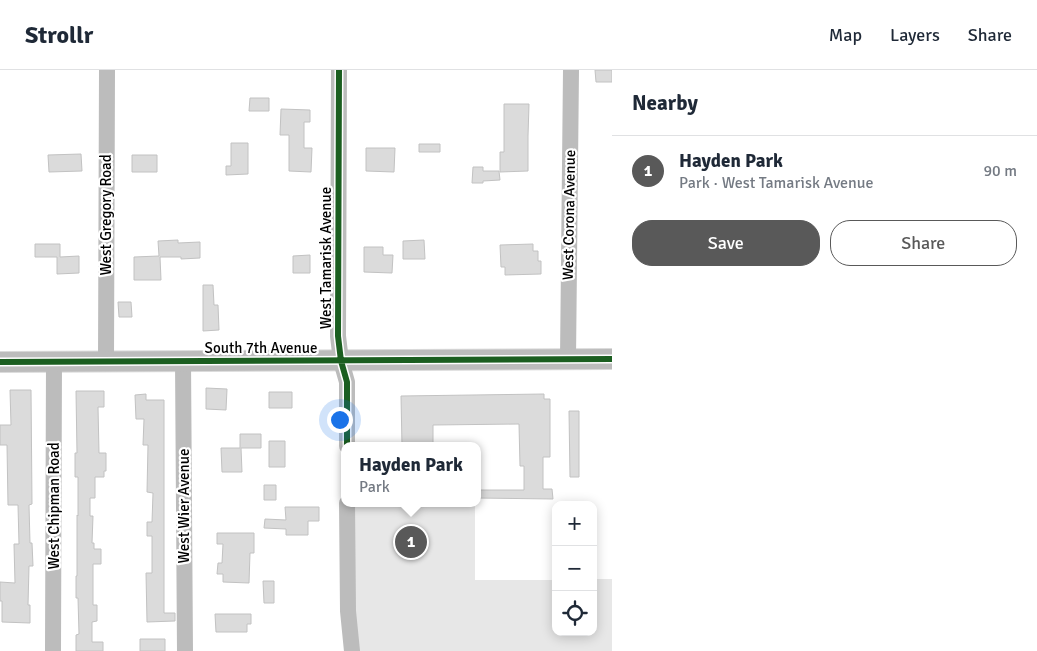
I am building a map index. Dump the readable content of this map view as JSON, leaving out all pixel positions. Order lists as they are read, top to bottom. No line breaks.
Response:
{"streets":{"main road":["South 7th Avenue"],"street":["West Gregory Road","West Corona Avenue","West Tamarisk Avenue","West Chipman Road","West Wier Avenue"]},"crossings":[["West Gregory Road","South 7th Avenue"],["West Corona Avenue","South 7th Avenue"],["West Tamarisk Avenue","South 7th Avenue"],["South 7th Avenue","West Chipman Road"],["South 7th Avenue","West Wier Avenue"]],"page":{"header":"Strollr","nav":["Map","Layers","Share"],"heading":"Nearby","list":[{"mark":"1","name":"Hayden Park","note":"Park · West Tamarisk Avenue","value":"90 m"}],"buttons":["Save","Share"],"popup":["Hayden Park","Park"],"map_buttons":["+","−"],"pins":"1"}}
